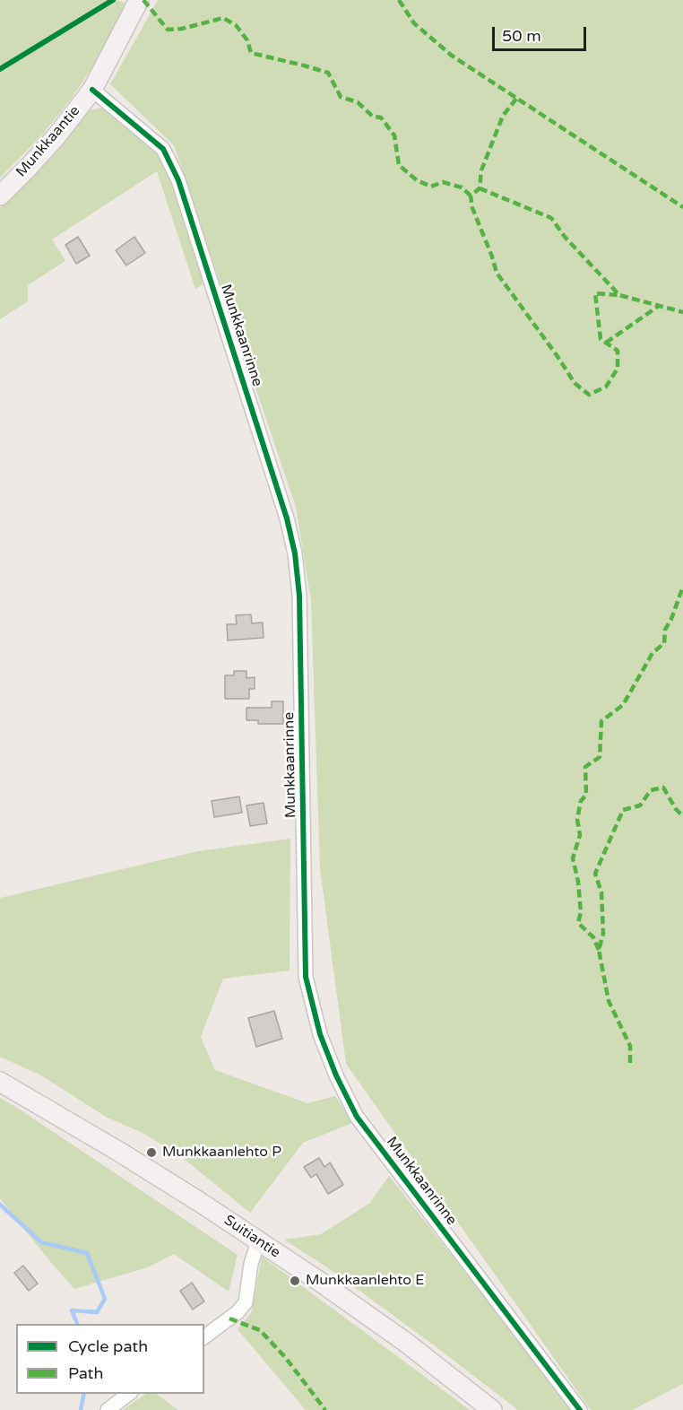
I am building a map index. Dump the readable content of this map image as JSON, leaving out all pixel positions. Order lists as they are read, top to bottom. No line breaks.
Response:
{"streets":{"main road":["Munkkaantie","Suitiantie"],"street":["Munkkaanrinne"]},"crossings":[["Munkkaantie","Munkkaanrinne"]],"places":["Munkkaanlehto P","Munkkaanlehto E"],"legend":["Cycle path","Path"],"scale_bar":"50 m"}
